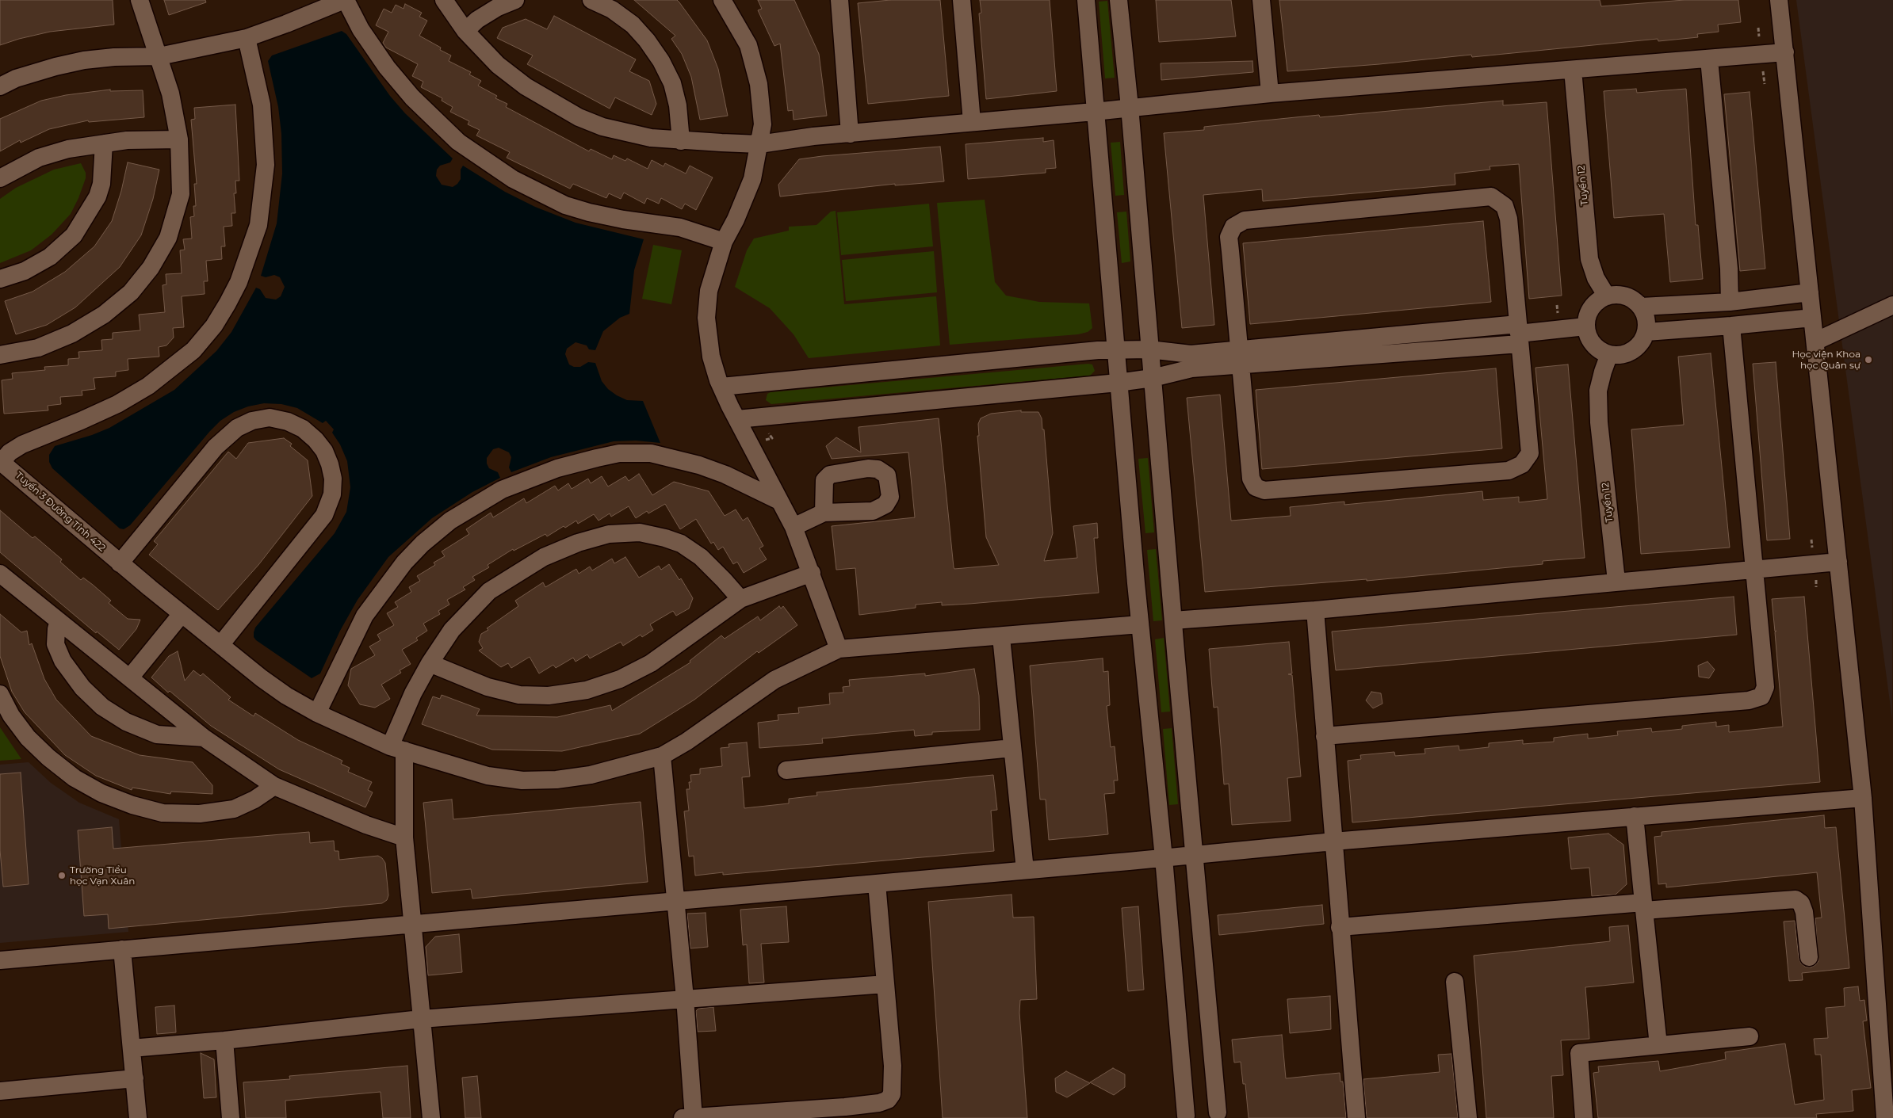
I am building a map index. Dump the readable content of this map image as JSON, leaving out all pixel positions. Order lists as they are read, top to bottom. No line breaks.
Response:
{"streets":{"street":["Tuyến 12","Tuyến 3 Đường Tỉnh 422"]},"places":["Học viện Khoa học Quân sự","Trường Tiểu học Vạn Xuân"]}
